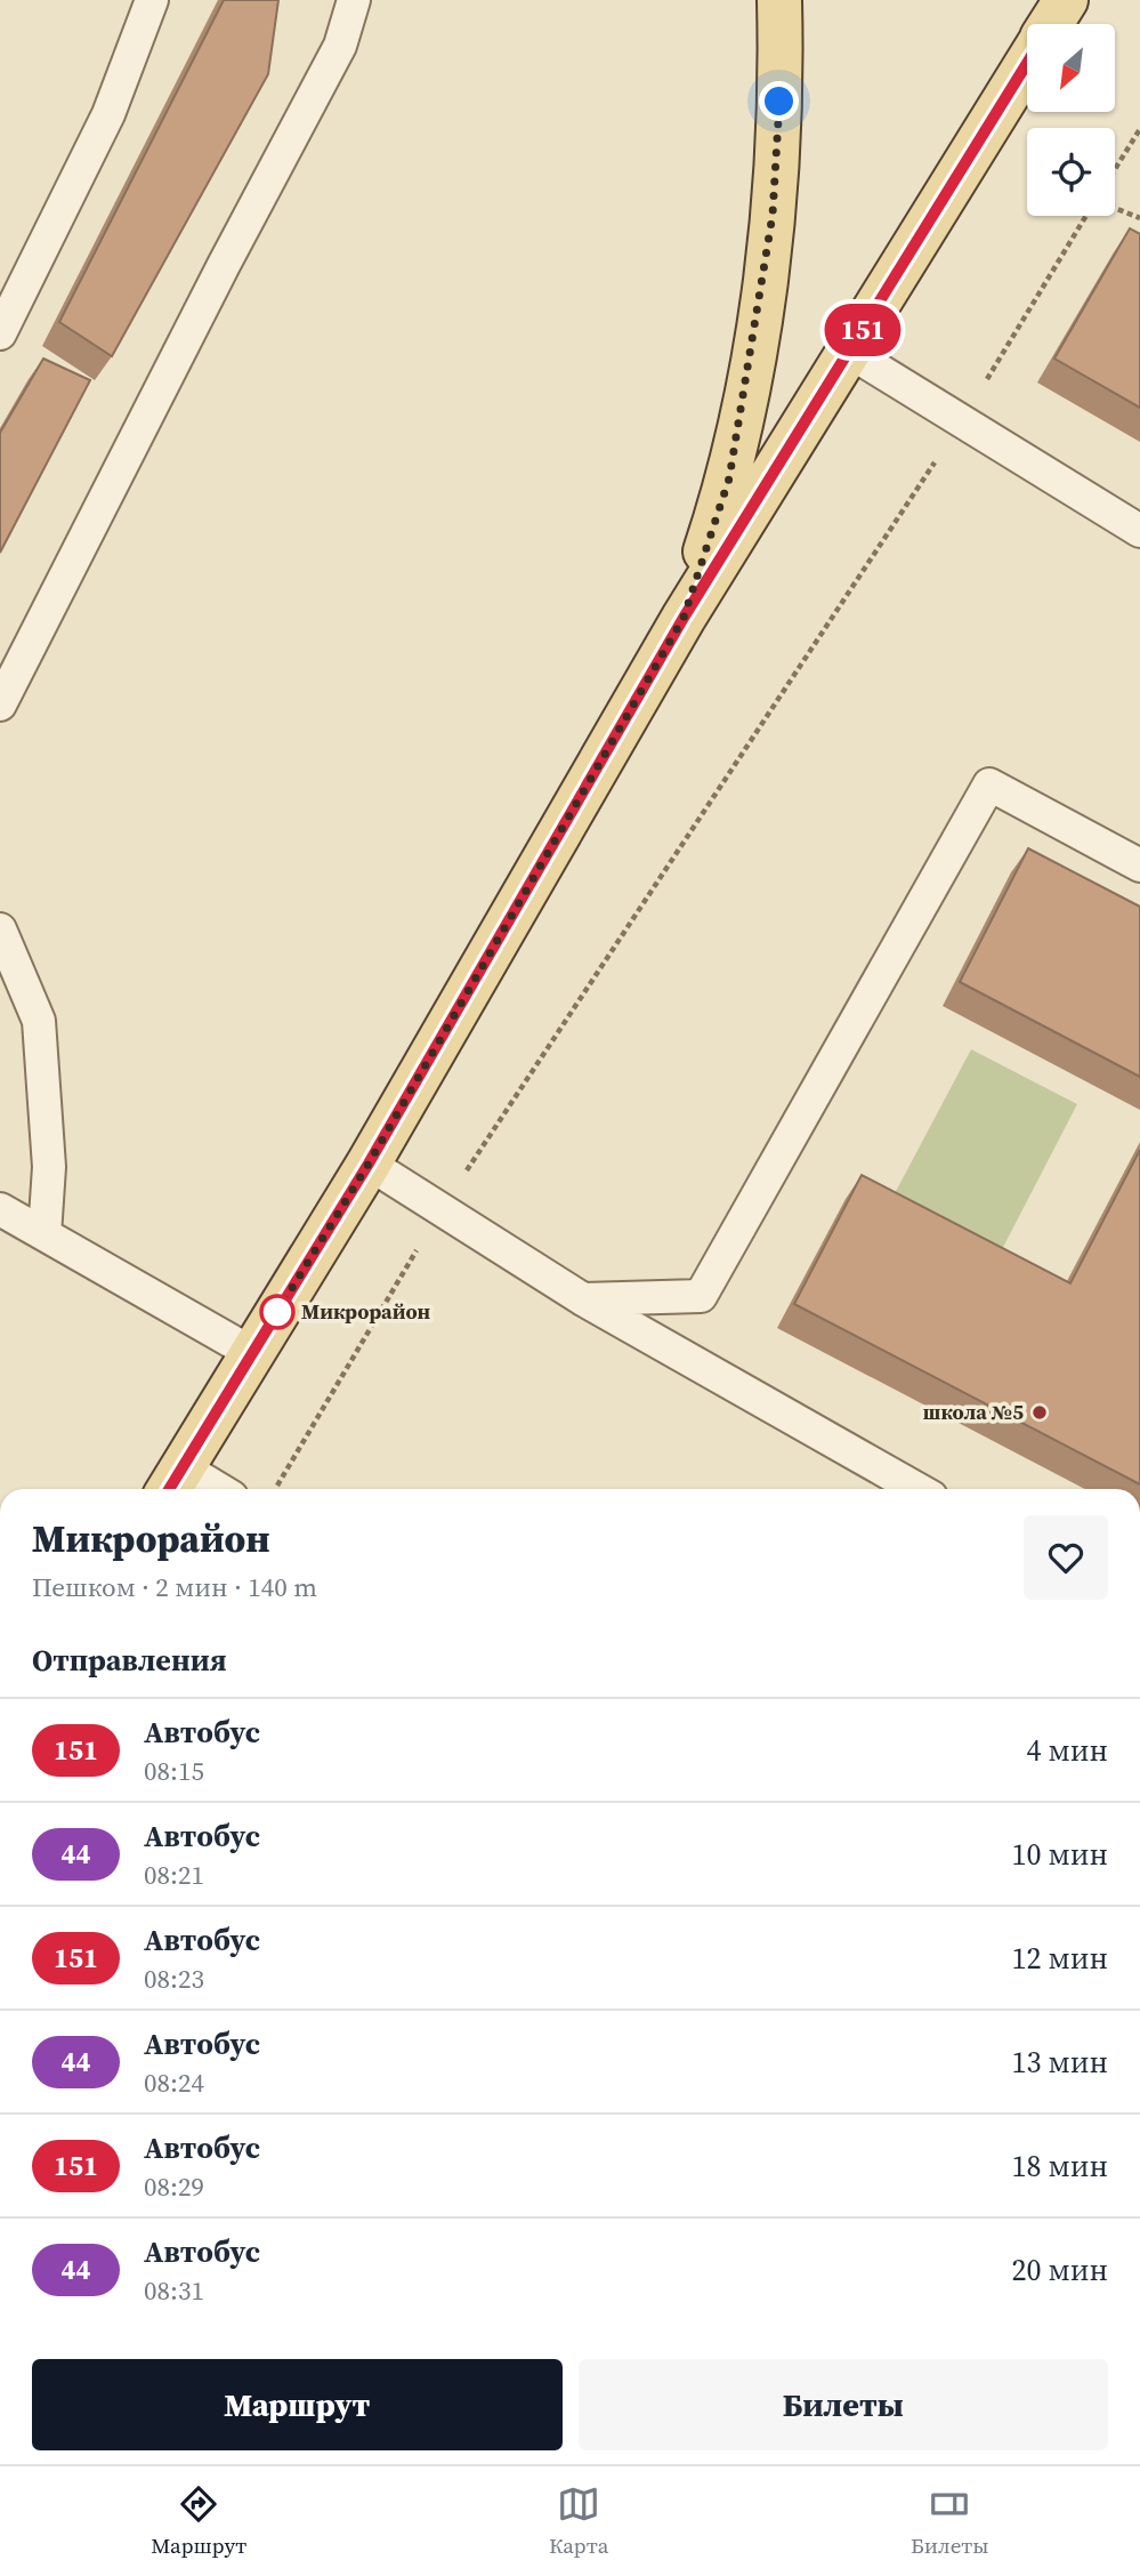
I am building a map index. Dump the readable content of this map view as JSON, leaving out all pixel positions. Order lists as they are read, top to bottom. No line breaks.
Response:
{"places":["Микрорайон","школа №5"],"lines":["bus line 151"],"north":"bottom left","page":{"on_map":"151","heading":[["Микрорайон","Пешком · 2 мин · 140 m"],"Отправления"],"list":[{"mark":"151","name":"Автобус","note":"08:15","value":"4 мин"},{"mark":"44","name":"Автобус","note":"08:21","value":"10 мин"},{"mark":"151","name":"Автобус","note":"08:23","value":"12 мин"},{"mark":"44","name":"Автобус","note":"08:24","value":"13 мин"},{"mark":"151","name":"Автобус","note":"08:29","value":"18 мин"},{"mark":"44","name":"Автобус","note":"08:31","value":"20 мин"}],"buttons":["Маршрут","Билеты"],"tabs":["Маршрут","Карта","Билеты"]}}
